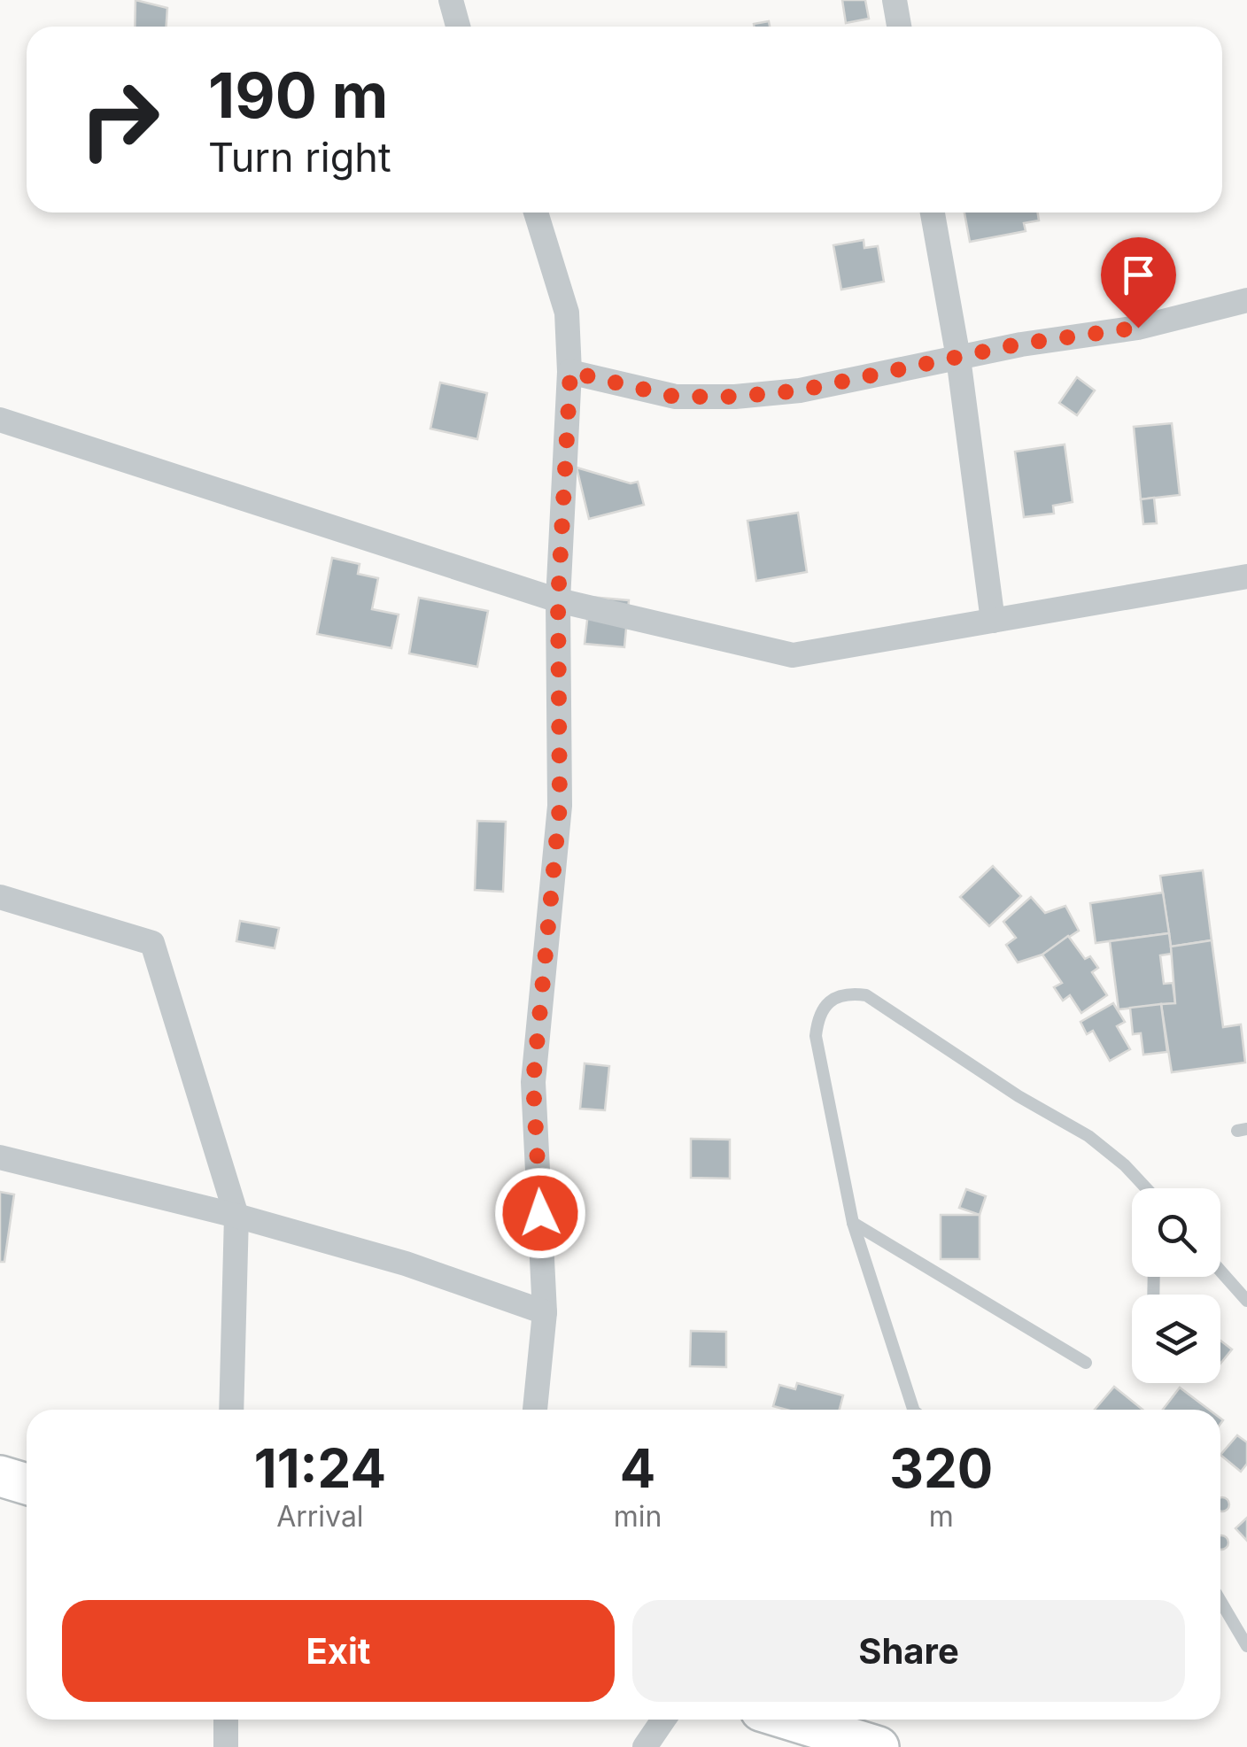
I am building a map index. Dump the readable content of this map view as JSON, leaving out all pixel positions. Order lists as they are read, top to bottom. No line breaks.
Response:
{"page":{"turn":["190 m","Turn right"],"eta":["11:24","Arrival","4","min","320","m"],"buttons":["Exit","Share"]}}
